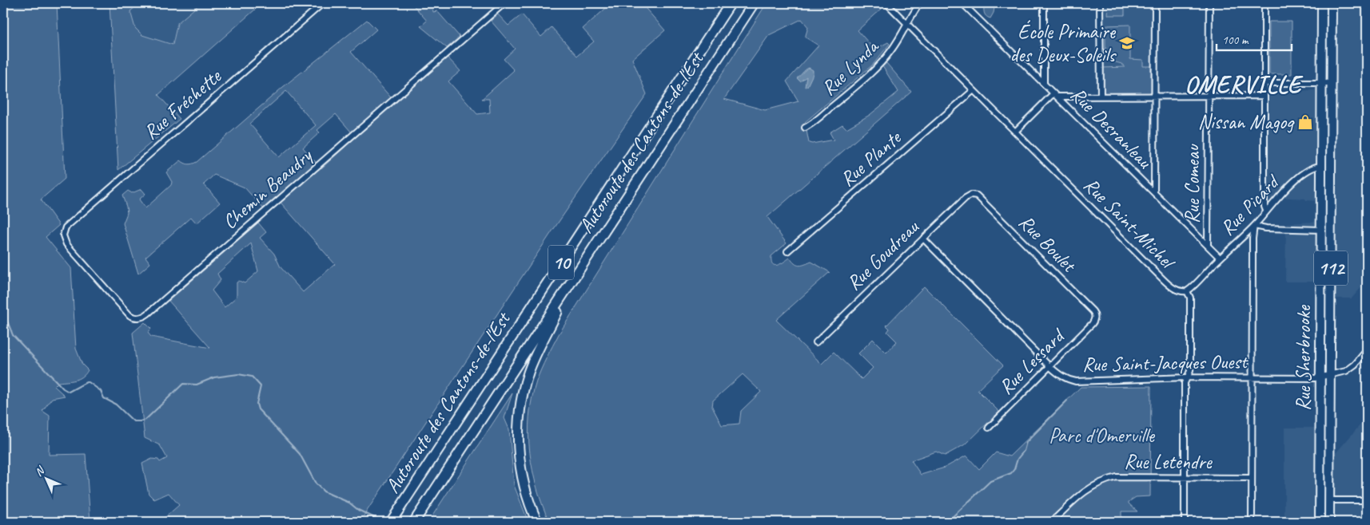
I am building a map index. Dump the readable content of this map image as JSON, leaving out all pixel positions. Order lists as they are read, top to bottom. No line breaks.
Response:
{"streets":{"highway":["Autoroute des Cantons-de-l'Est","10"],"main road":["112","Rue Sherbrooke"],"street":["Rue Lynda","Rue Fréchette","Rue Desranleau","Rue Plante","Rue Comeau","Chemin Beaudry","Rue Picard","Rue Saint-Michel","Rue Boulet","Rue Goudreau","Rue Lessard","Rue Saint-Jacques Ouest","Rue Letendre"]},"crossings":[["Rue Lynda","Rue Saint-Michel"],["Rue Fréchette","Chemin Beaudry"],["Rue Desranleau","Rue Comeau"],["Rue Desranleau","Rue Picard"],["Rue Plante","Rue Saint-Michel"],["Rue Picard","Rue Saint-Michel"],["Rue Picard","Rue Sherbrooke"],["Rue Boulet","Rue Goudreau"],["Rue Boulet","Rue Lessard"],["Rue Goudreau","Rue Saint-Jacques Ouest"],["Rue Sherbrooke","Rue Saint-Jacques Ouest"],["Rue Lessard","Rue Saint-Jacques Ouest"]],"districts":["OMERVILLE"],"parks":["Parc d'Omerville"],"places":{"school or university":["École Primaire des Deux-Soleils"],"shop":["Nissan Magog"]},"scale_bar":"100 m","north":"top left"}
